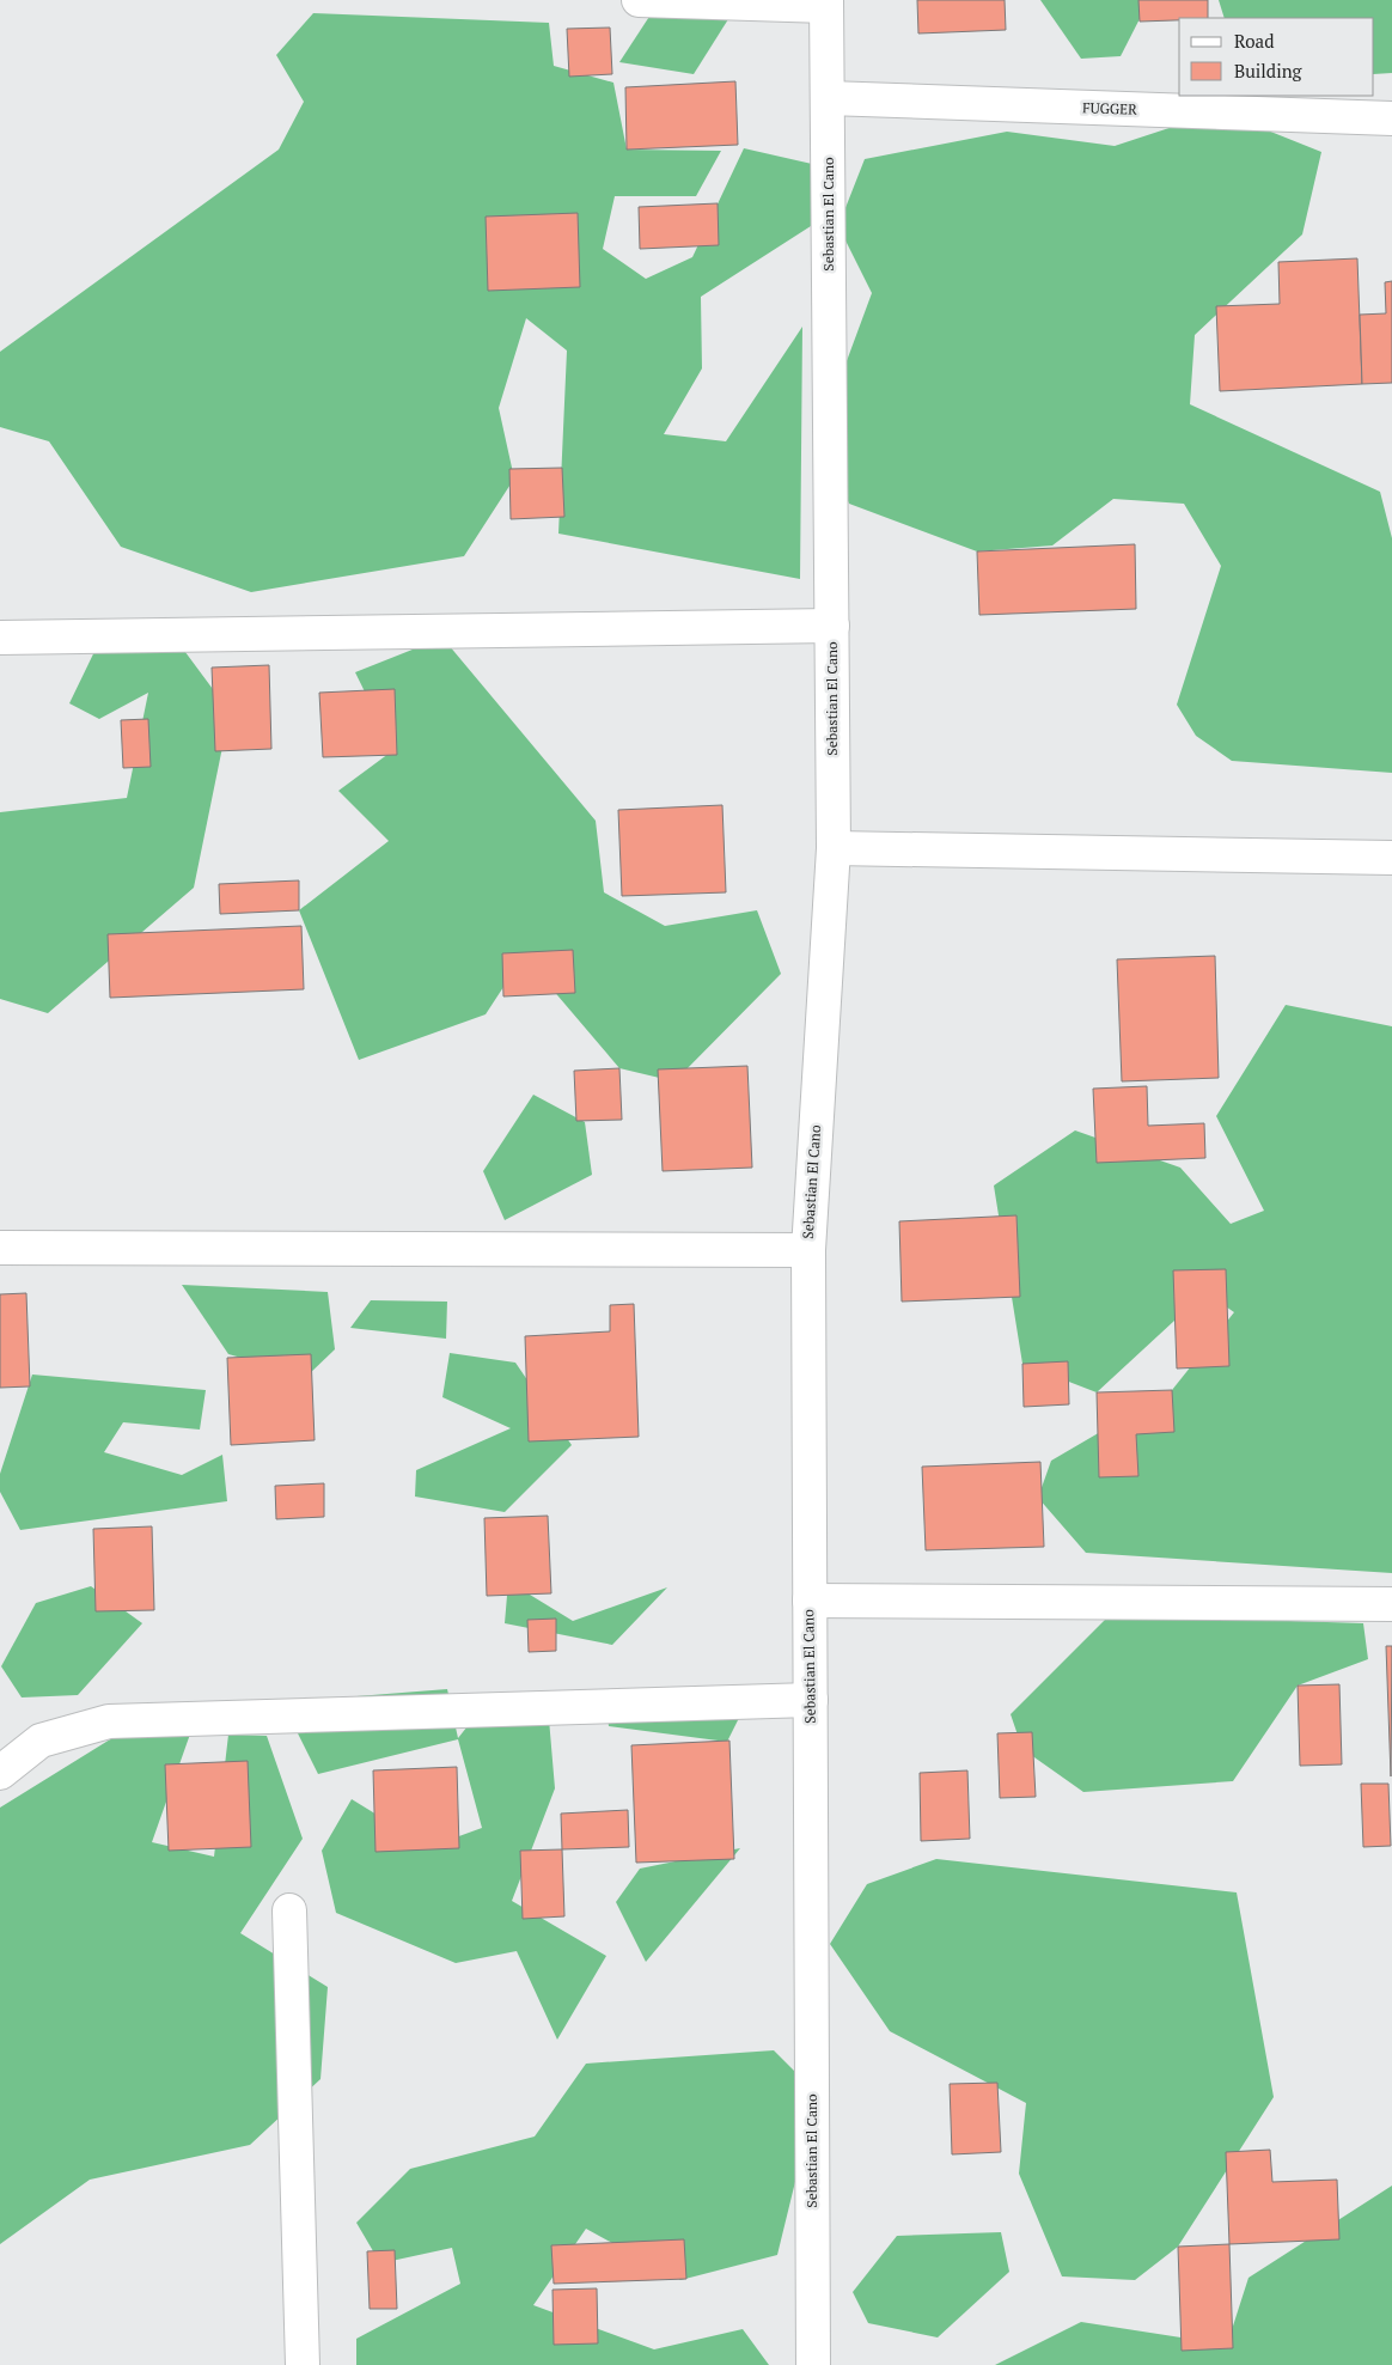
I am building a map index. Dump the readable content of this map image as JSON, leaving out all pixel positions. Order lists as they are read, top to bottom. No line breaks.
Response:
{"streets":{"street":["FUGGER","Sebastian El Cano"]},"crossings":[["FUGGER","Sebastian El Cano"]],"legend":["Road","Building"]}
